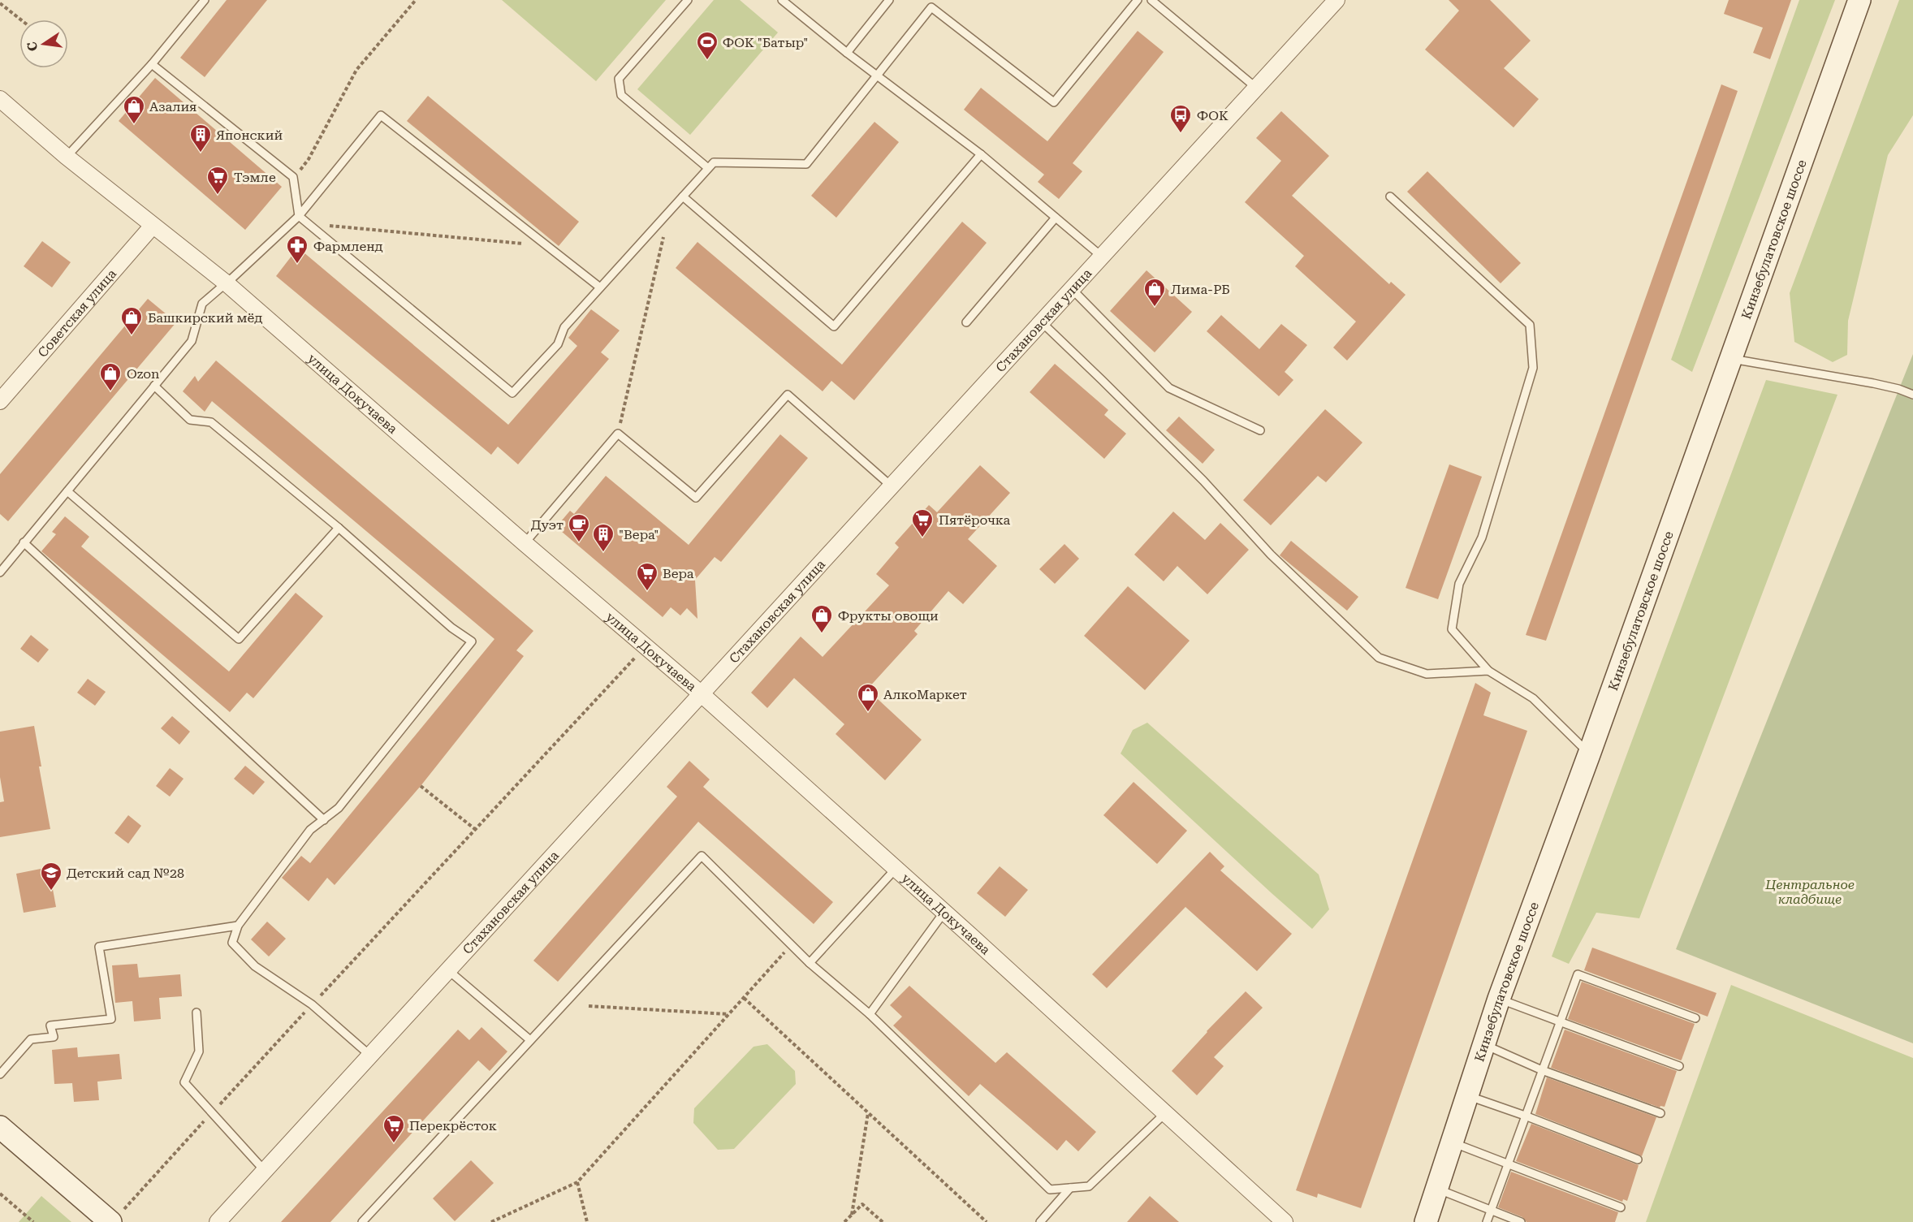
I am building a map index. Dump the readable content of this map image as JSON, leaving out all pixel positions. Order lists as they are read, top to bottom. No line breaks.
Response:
{"streets":{"main road":["Кинзебулатовское шоссе"],"street":["Советская улица","Стахановская улица","улица Докучаева"]},"crossings":[["Советская улица","улица Докучаева"],["Стахановская улица","улица Докучаева"]],"parks":["Центральное кладбище"],"places":{"sports":["ФОК \"Батыр\""],"shop":["Азалия","Лима-РБ","Башкирский мёд","Ozon","Фрукты овощи","АлкоМаркет"],"bus stop":["ФОК"],"building":["Японский","\"Вера\""],"supermarket":["Тэмле","Пятёрочка","Вера","Перекрёсток"],"pharmacy":["Фармленд"],"cafe":["Дуэт"],"school or university":["Детский сад №28"]},"north":"left"}
